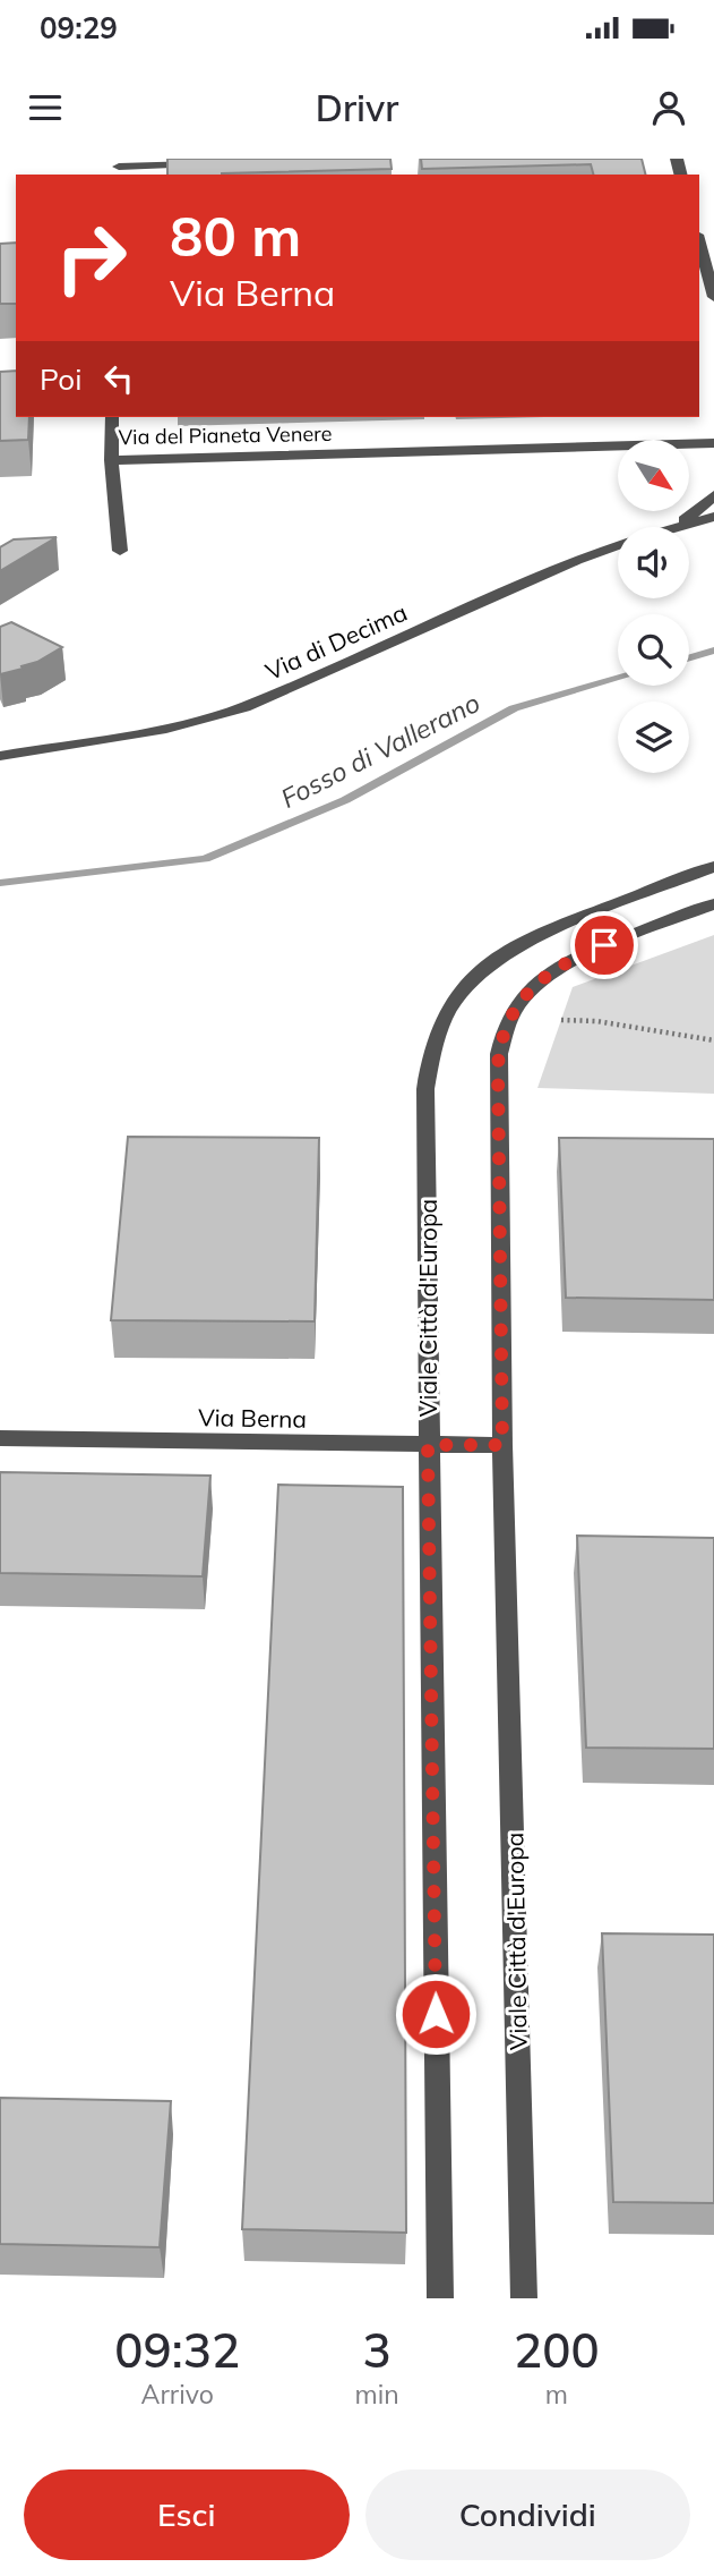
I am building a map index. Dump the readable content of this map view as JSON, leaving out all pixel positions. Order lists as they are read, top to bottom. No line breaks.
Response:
{"streets":{"street":["Via del Pianeta Venere","Via di Decima","Viale Città d'Europa","Via Berna"]},"crossings":[["Viale Città d'Europa","Via Berna"]],"water":["Fosso di Vallerano"],"north":"bottom right","page":{"status":"09:29","header":"Drivr","turn":["80 m","Via Berna"],"then":"Poi","eta":["09:32","Arrivo","3","min","200","m"],"buttons":["Esci","Condividi"]}}
